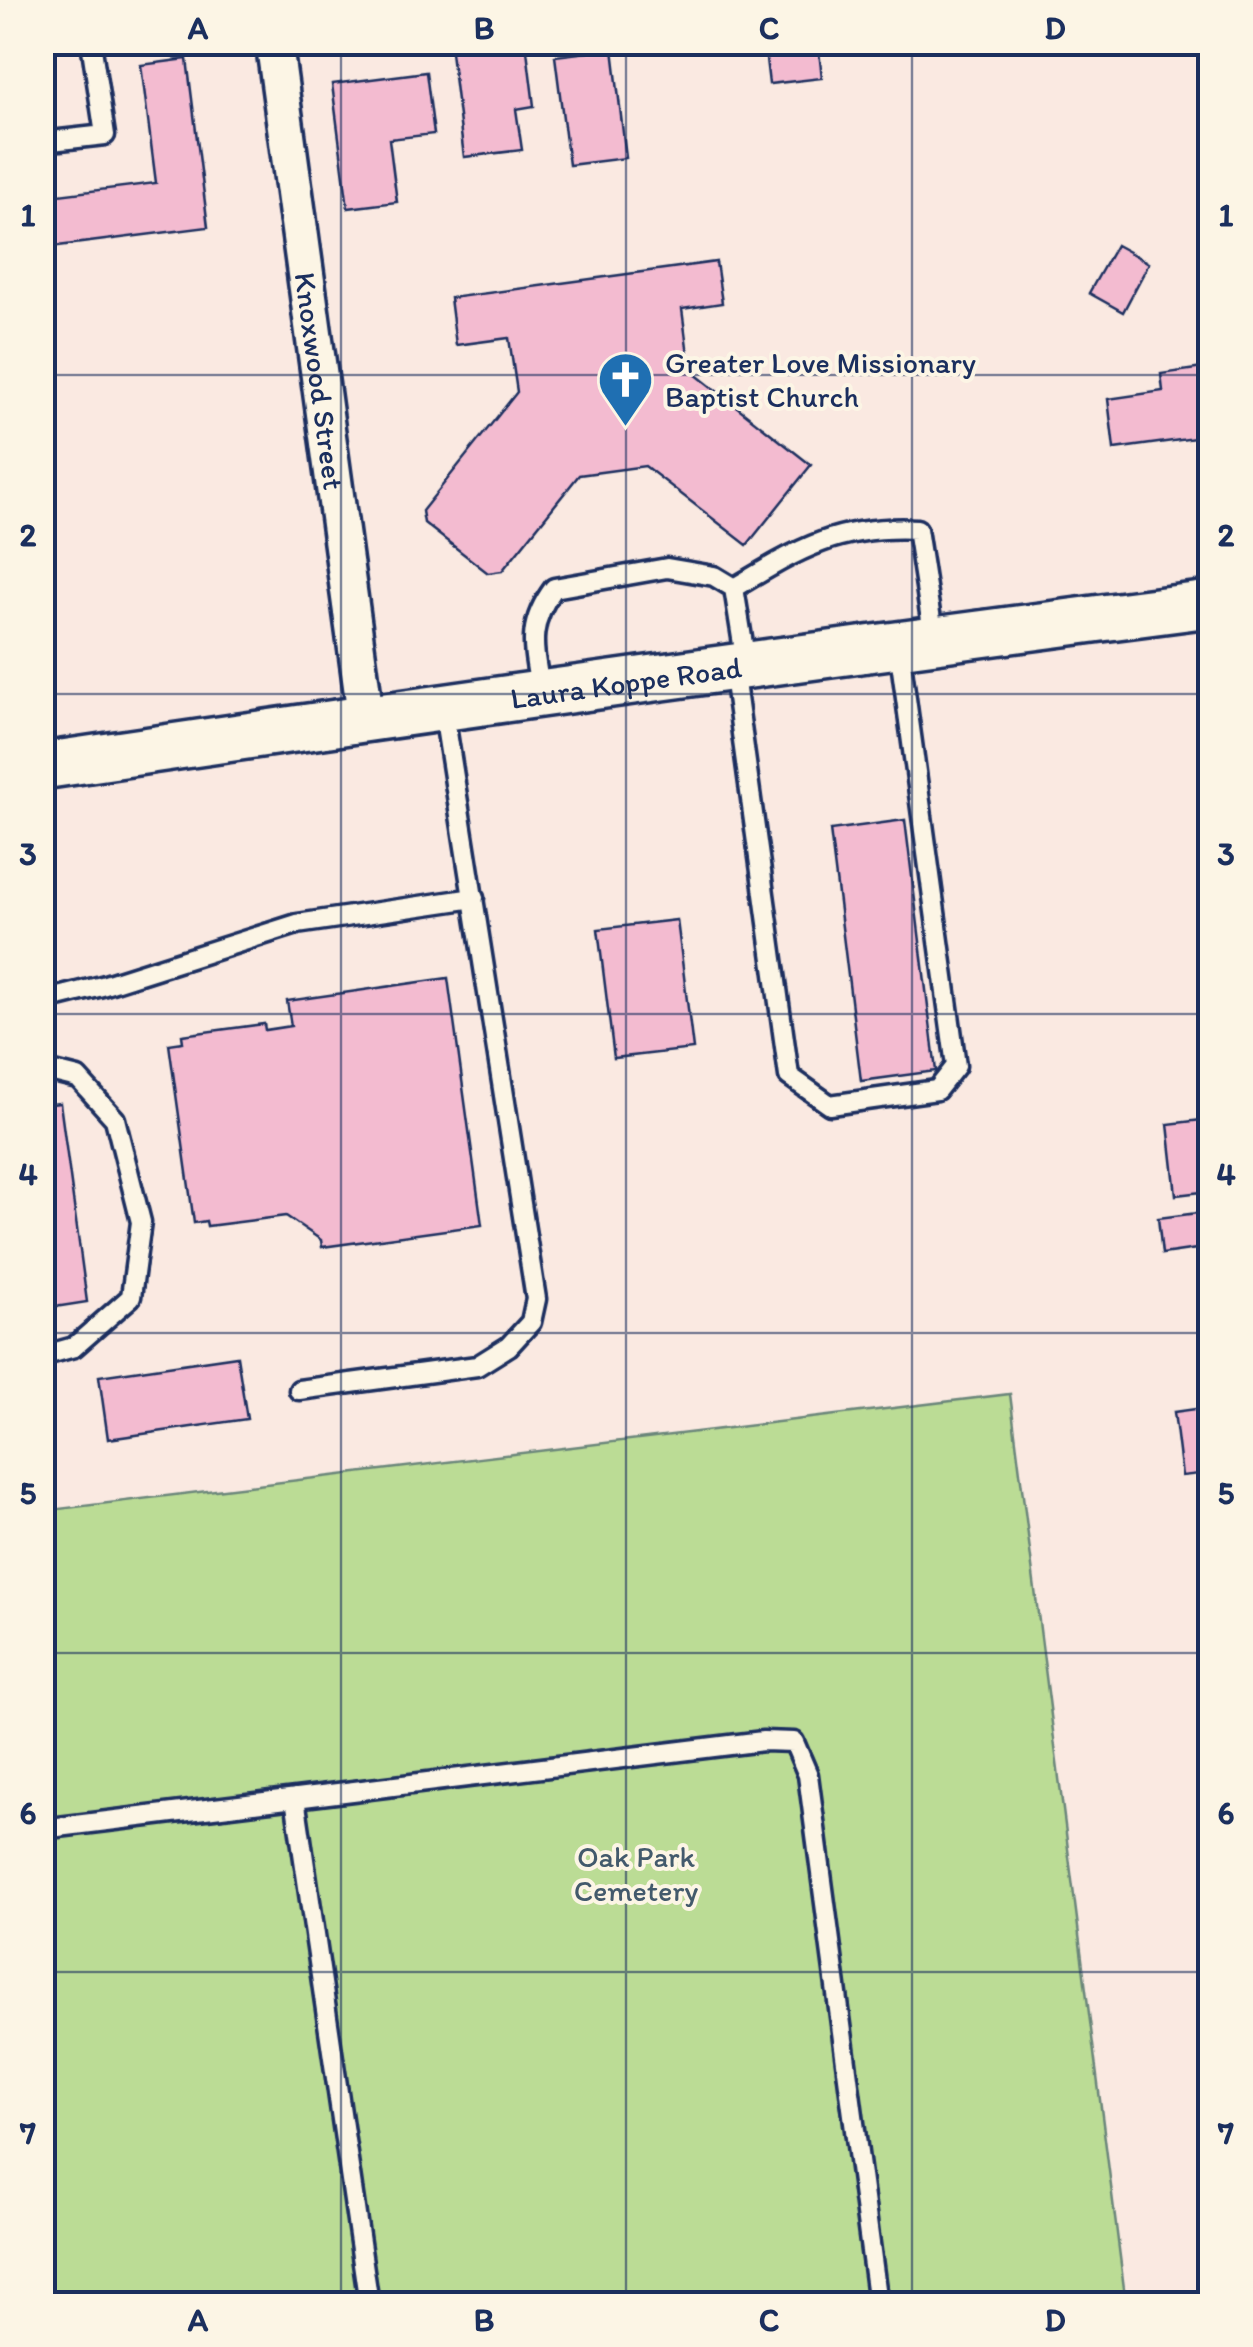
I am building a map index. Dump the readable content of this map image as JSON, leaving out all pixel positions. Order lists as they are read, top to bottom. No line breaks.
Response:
{"streets":{"street":["Knoxwood Street","Laura Koppe Road"]},"crossings":[["Knoxwood Street","Laura Koppe Road"]],"parks":["Oak Park Cemetery"],"places":{"church":["Greater Love Missionary Baptist Church"]},"grid":{"columns":["A","B","C","D"],"rows":["1","2","3","4","5","6","7"]}}
